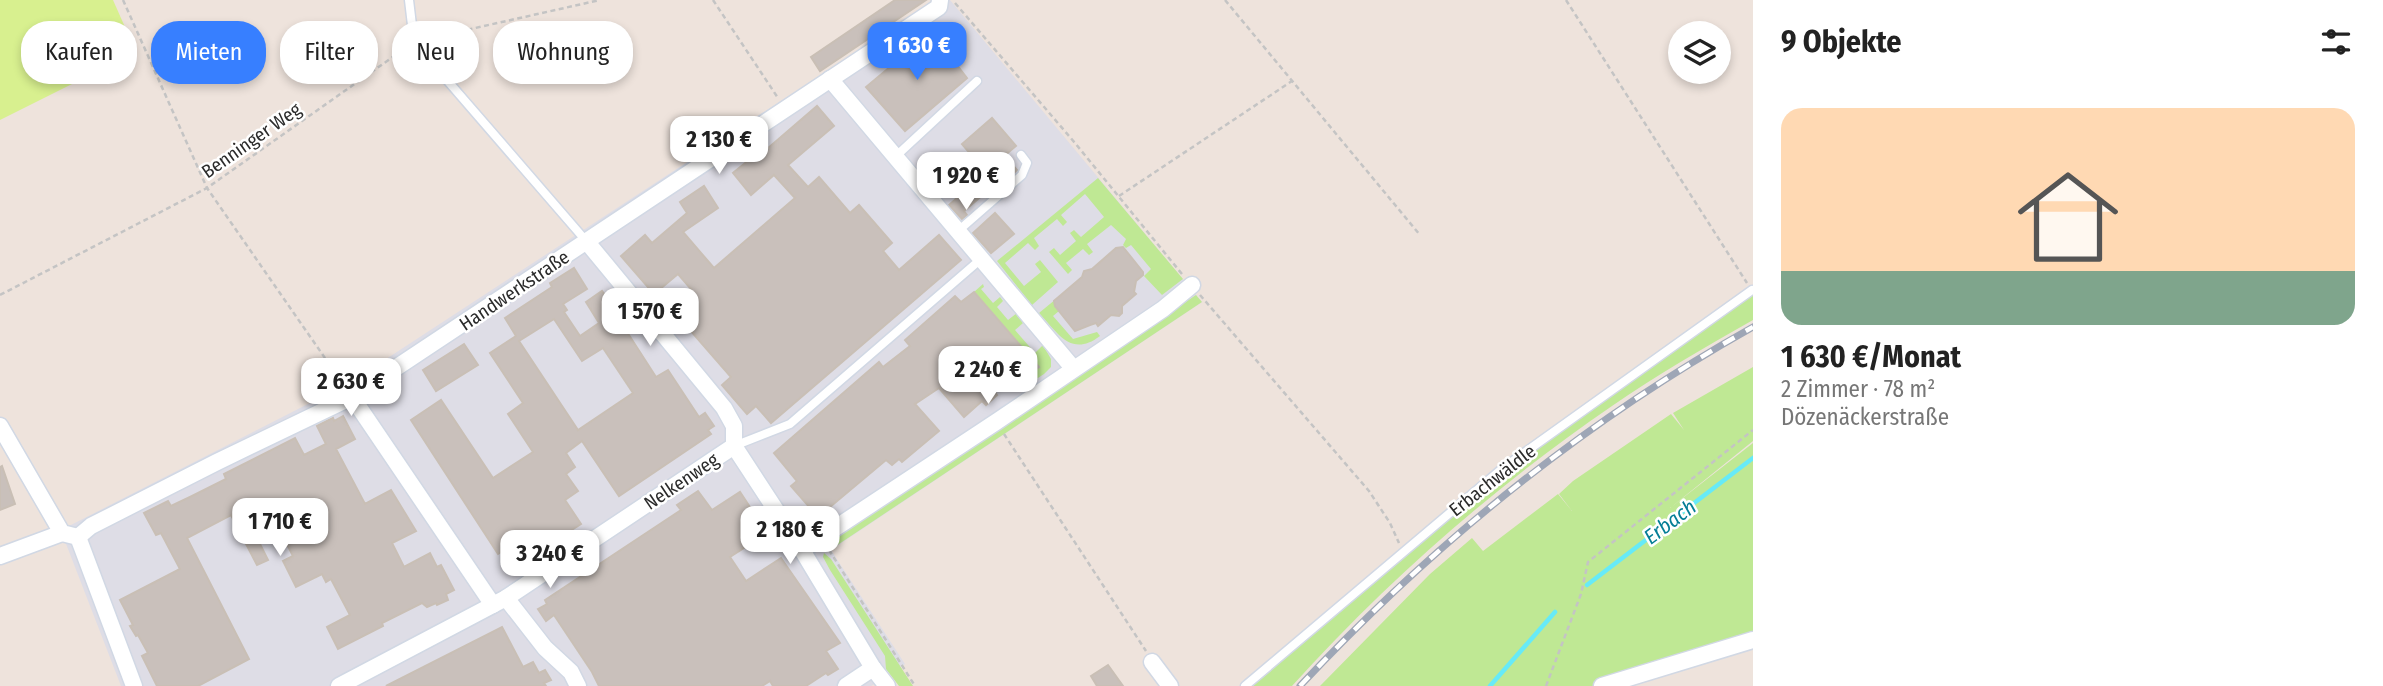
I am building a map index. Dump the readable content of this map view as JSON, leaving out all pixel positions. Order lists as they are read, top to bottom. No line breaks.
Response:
{"streets":{"street":["Handwerkstraße","Nelkenweg"],"lane":["Erbachwäldle"],"path":["Benninger Weg"]},"crossings":[["Handwerkstraße","Nelkenweg"]],"water":["Erbach"],"page":{"heading":"9 Objekte","chip":["Kaufen","Mieten","Filter","Neu","Wohnung"],"price":["1 630 €","2 130 €","1 920 €","1 570 €","2 240 €","2 630 €","1 710 €","2 180 €","3 240 €"],"list":[{"name":"1 630 €/Monat","note":"2 Zimmer · 78 m² · Dözenäckerstraße"}]}}
